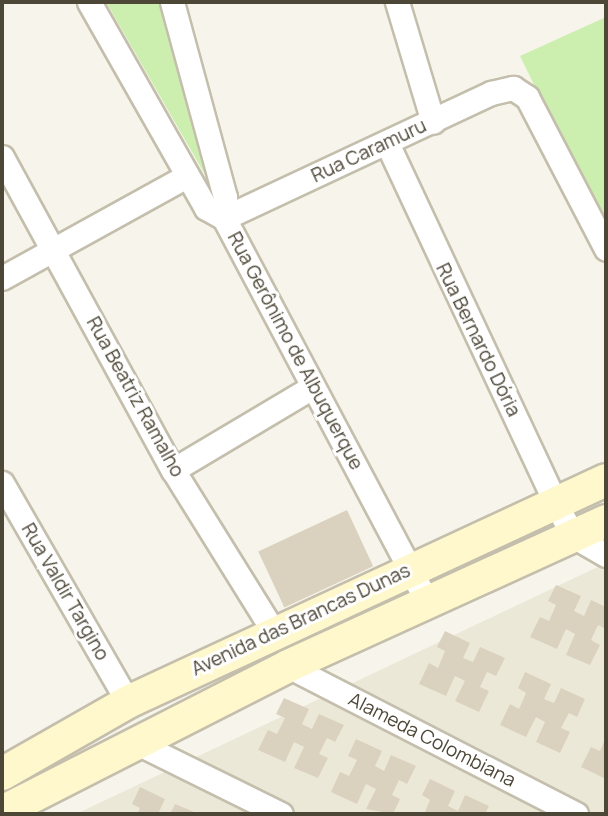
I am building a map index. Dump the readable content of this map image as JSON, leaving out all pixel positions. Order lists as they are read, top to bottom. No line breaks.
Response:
{"streets":{"main road":["Avenida das Brancas Dunas"],"street":["Rua Caramuru","Rua Bernardo Dória","Rua Gerônimo de Albuquerque","Rua Beatriz Ramalho","Rua Valdir Targino","Alameda Colombiana"]},"crossings":[["Rua Caramuru","Rua Bernardo Dória"],["Rua Caramuru","Rua Gerônimo de Albuquerque"],["Rua Bernardo Dória","Avenida das Brancas Dunas"],["Rua Gerônimo de Albuquerque","Avenida das Brancas Dunas"],["Rua Beatriz Ramalho","Avenida das Brancas Dunas"],["Rua Valdir Targino","Avenida das Brancas Dunas"],["Avenida das Brancas Dunas","Alameda Colombiana"]]}
